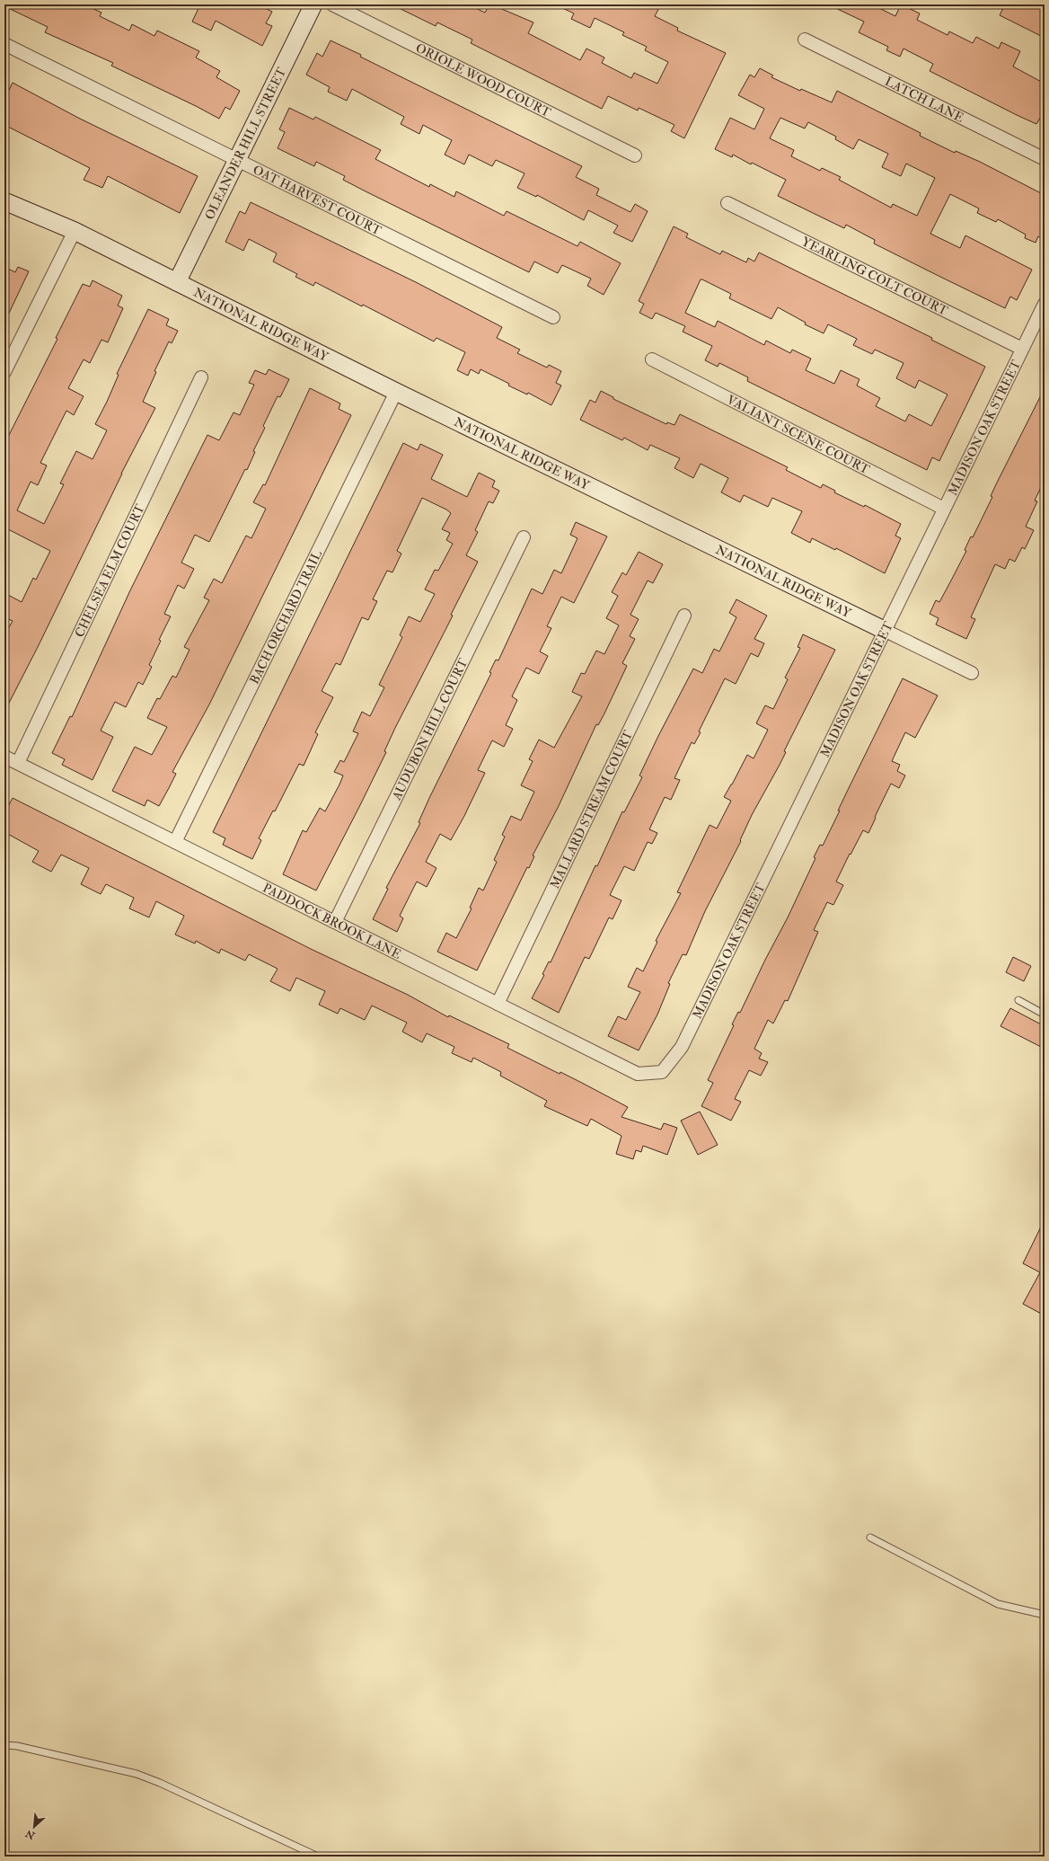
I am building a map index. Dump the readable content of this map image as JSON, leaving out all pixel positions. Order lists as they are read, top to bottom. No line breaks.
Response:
{"streets":{"street":["ORIOLE WOOD COURT","LATCH LANE","OLEANDER HILL STREET","OAT HARVEST COURT","YEARLING COLT COURT","NATIONAL RIDGE WAY","MADISON OAK STREET","VALIANT SCENE COURT","CHELSEA ELM COURT","BACH ORCHARD TRAIL","AUDUBON HILL COURT","MALLARD STREAM COURT","PADDOCK BROOK LANE"]},"crossings":[["OLEANDER HILL STREET","OAT HARVEST COURT"],["OLEANDER HILL STREET","NATIONAL RIDGE WAY"],["YEARLING COLT COURT","MADISON OAK STREET"],["NATIONAL RIDGE WAY","MADISON OAK STREET"],["NATIONAL RIDGE WAY","BACH ORCHARD TRAIL"],["MADISON OAK STREET","VALIANT SCENE COURT"],["MADISON OAK STREET","PADDOCK BROOK LANE"],["CHELSEA ELM COURT","PADDOCK BROOK LANE"],["BACH ORCHARD TRAIL","PADDOCK BROOK LANE"],["AUDUBON HILL COURT","PADDOCK BROOK LANE"],["MALLARD STREAM COURT","PADDOCK BROOK LANE"]],"north":"bottom left"}
